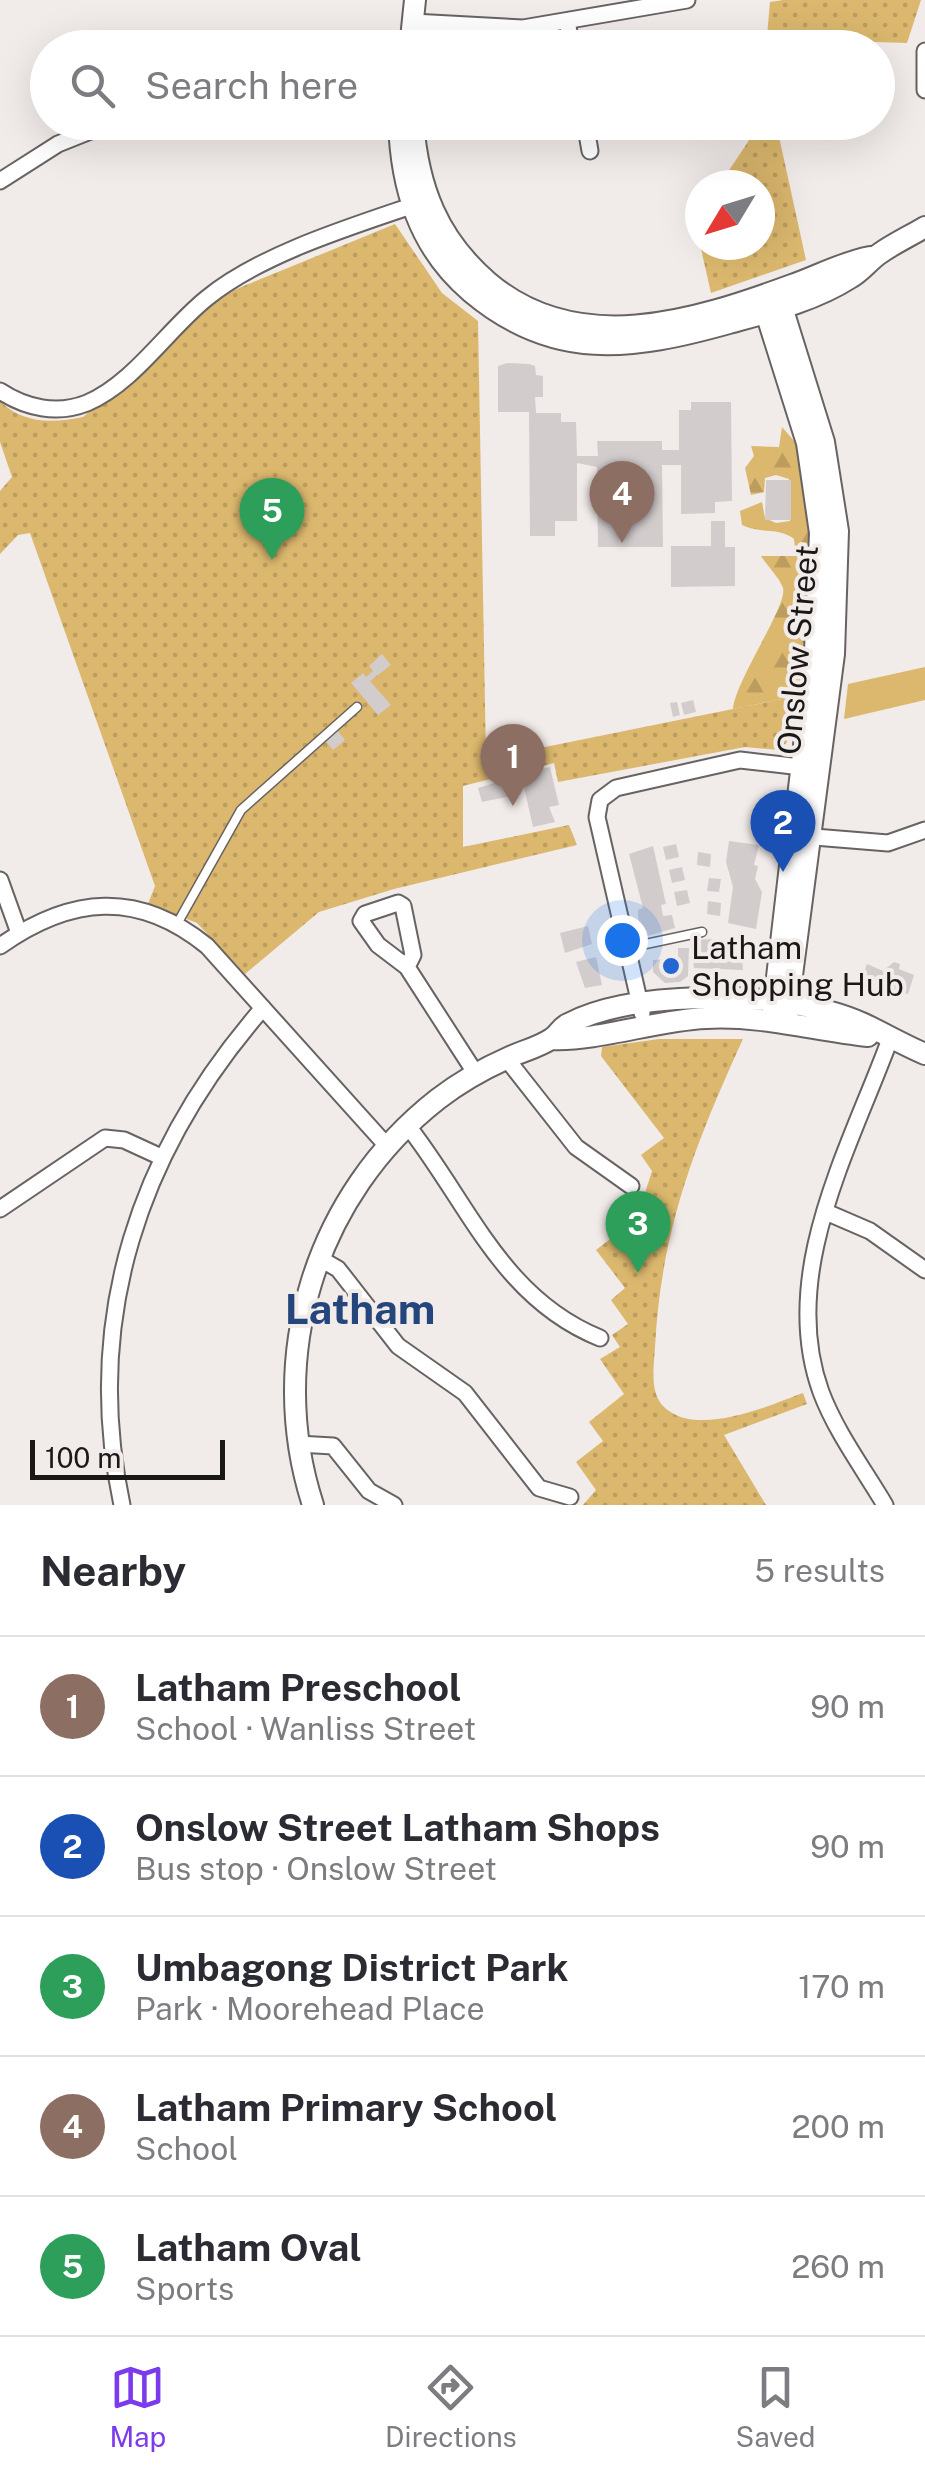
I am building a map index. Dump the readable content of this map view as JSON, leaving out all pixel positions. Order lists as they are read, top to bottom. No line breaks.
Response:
{"streets":{"street":["Onslow Street"]},"districts":["Latham"],"places":["Latham Shopping Hub"],"scale_bar":"100 m","north":"bottom left","page":{"search":"Search here","pins":["4","5","1","2","3"],"scale":"100 m","heading":["Nearby","5 results"],"list":[{"mark":"1","name":"Latham Preschool","note":"School · Wanliss Street","value":"90 m"},{"mark":"2","name":"Onslow Street Latham Shops","note":"Bus stop · Onslow Street","value":"90 m"},{"mark":"3","name":"Umbagong District Park","note":"Park · Moorehead Place","value":"170 m"},{"mark":"4","name":"Latham Primary School","note":"School","value":"200 m"},{"mark":"5","name":"Latham Oval","note":"Sports","value":"260 m"}],"nav":["Map","Directions","Saved"]}}
